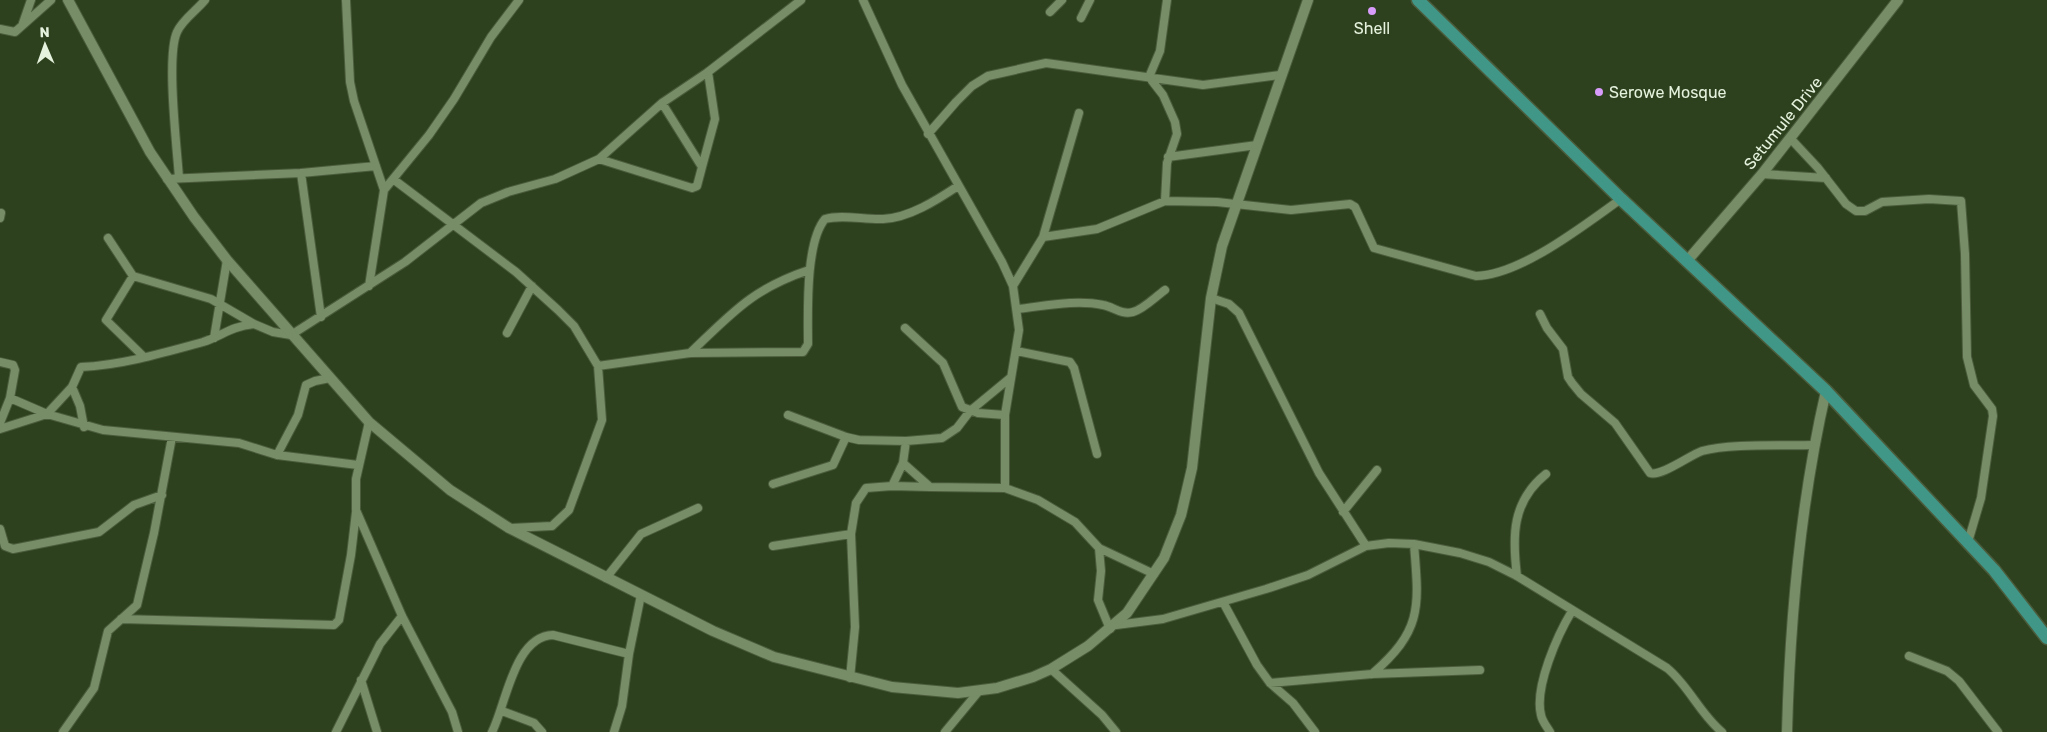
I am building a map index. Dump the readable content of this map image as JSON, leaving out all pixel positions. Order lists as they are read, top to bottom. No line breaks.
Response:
{"streets":{"street":["Setumule Drive"]},"places":["Shell","Serowe Mosque"],"north":"top"}
